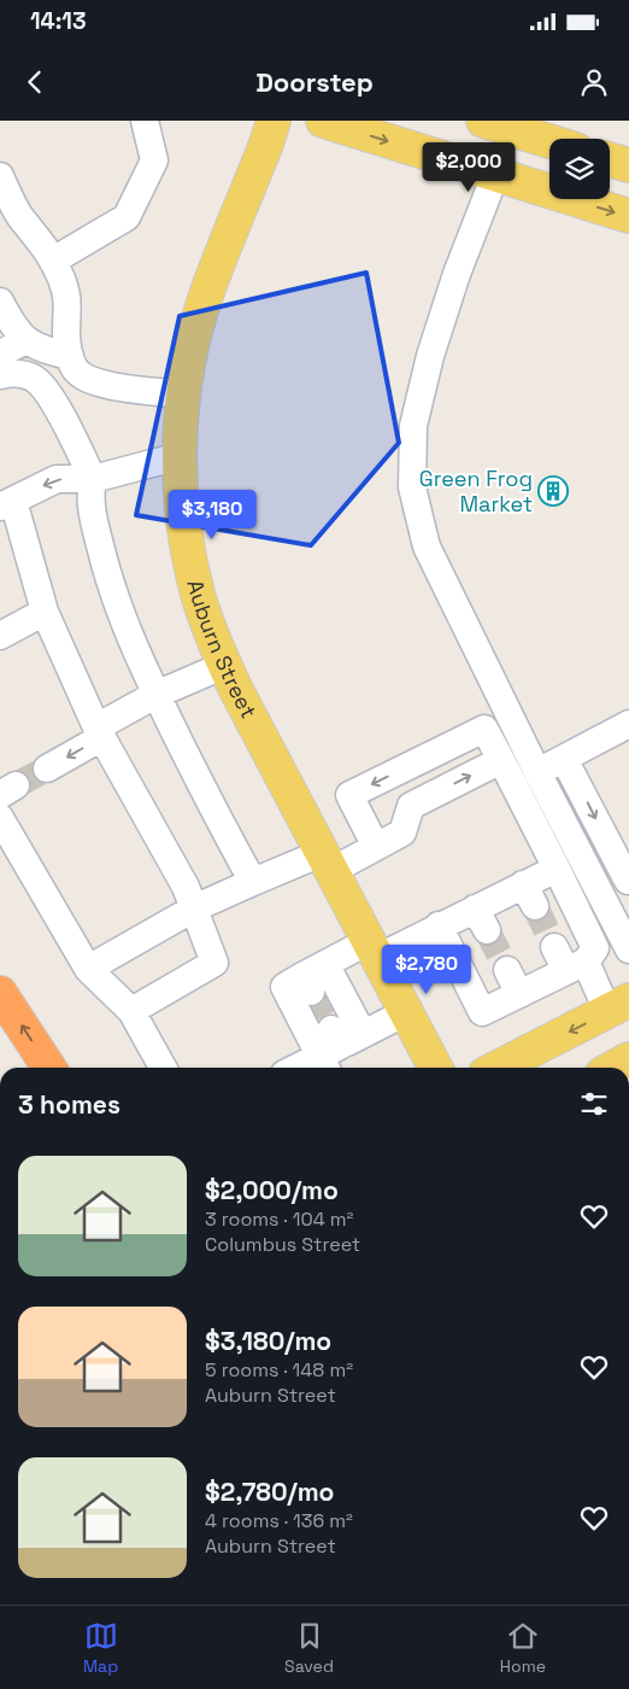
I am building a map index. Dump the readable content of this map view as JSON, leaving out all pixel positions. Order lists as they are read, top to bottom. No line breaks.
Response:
{"streets":{"main road":["Auburn Street"]},"places":{"building":["Green Frog Market"]},"page":{"status":"14:13","header":"Doorstep","price":["$2,000","$3,180","$2,780"],"heading":"3 homes","list":[{"name":"$2,000/mo","note":"3 rooms · 104 m² · Columbus Street"},{"name":"$3,180/mo","note":"5 rooms · 148 m² · Auburn Street"},{"name":"$2,780/mo","note":"4 rooms · 136 m² · Auburn Street"}],"tabs":["Map","Saved","Home"]}}
